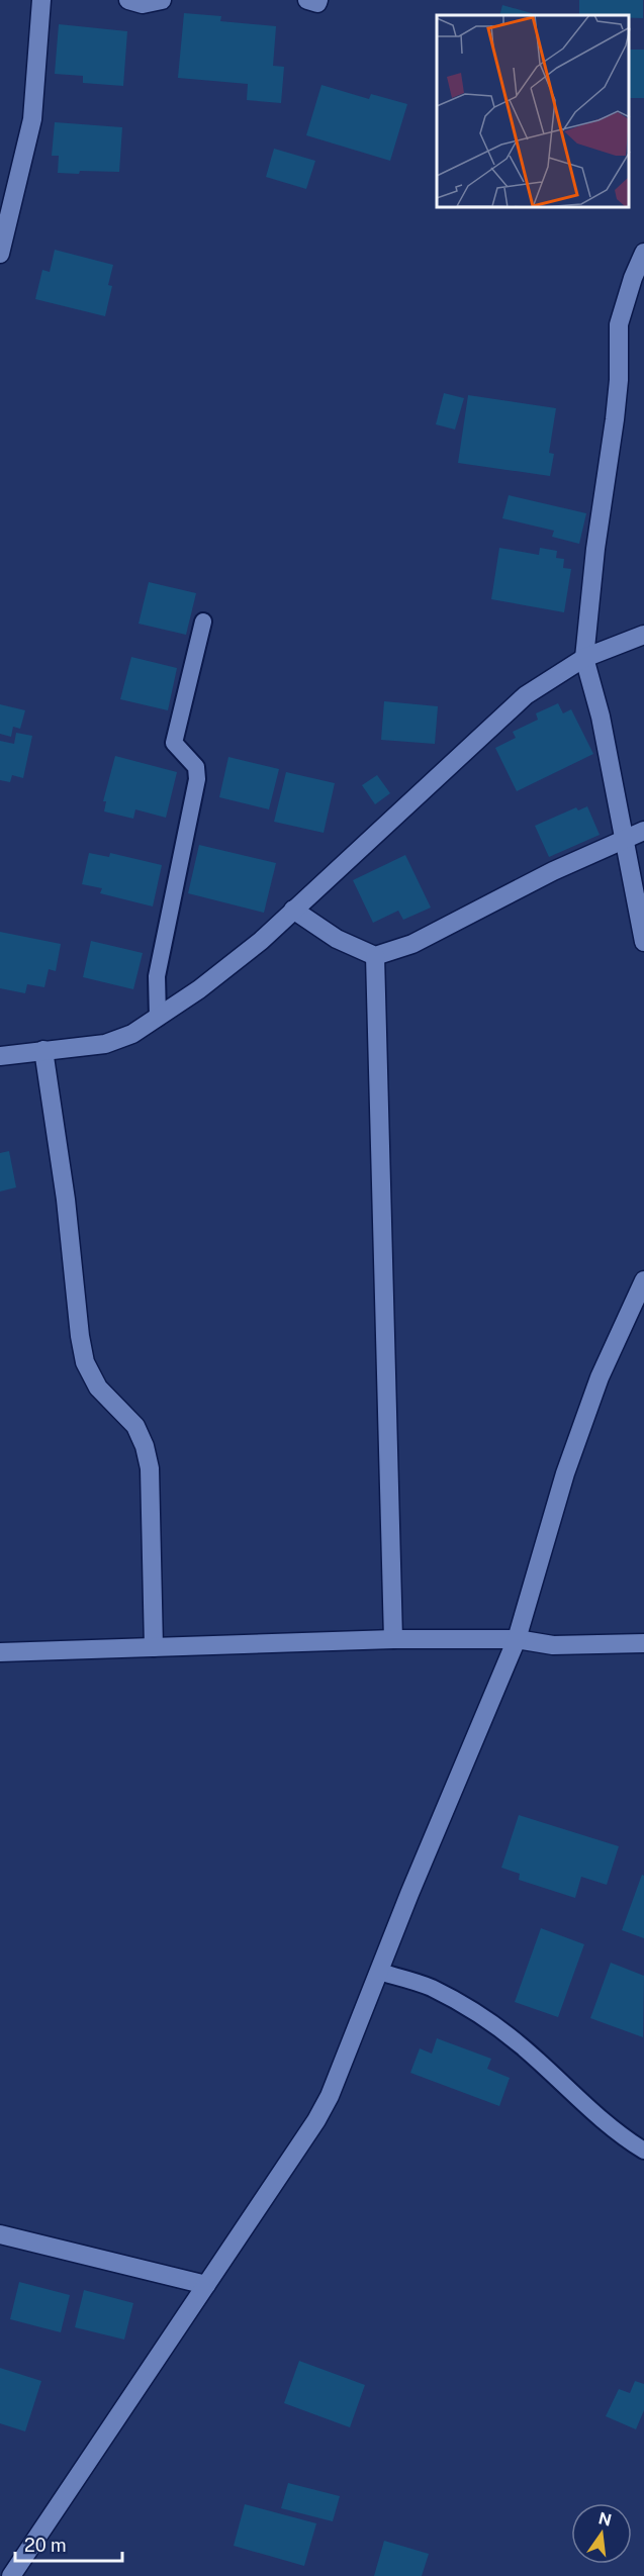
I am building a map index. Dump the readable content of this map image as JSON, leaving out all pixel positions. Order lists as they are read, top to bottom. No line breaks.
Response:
{"scale_bar":"20 m","north":"top"}
